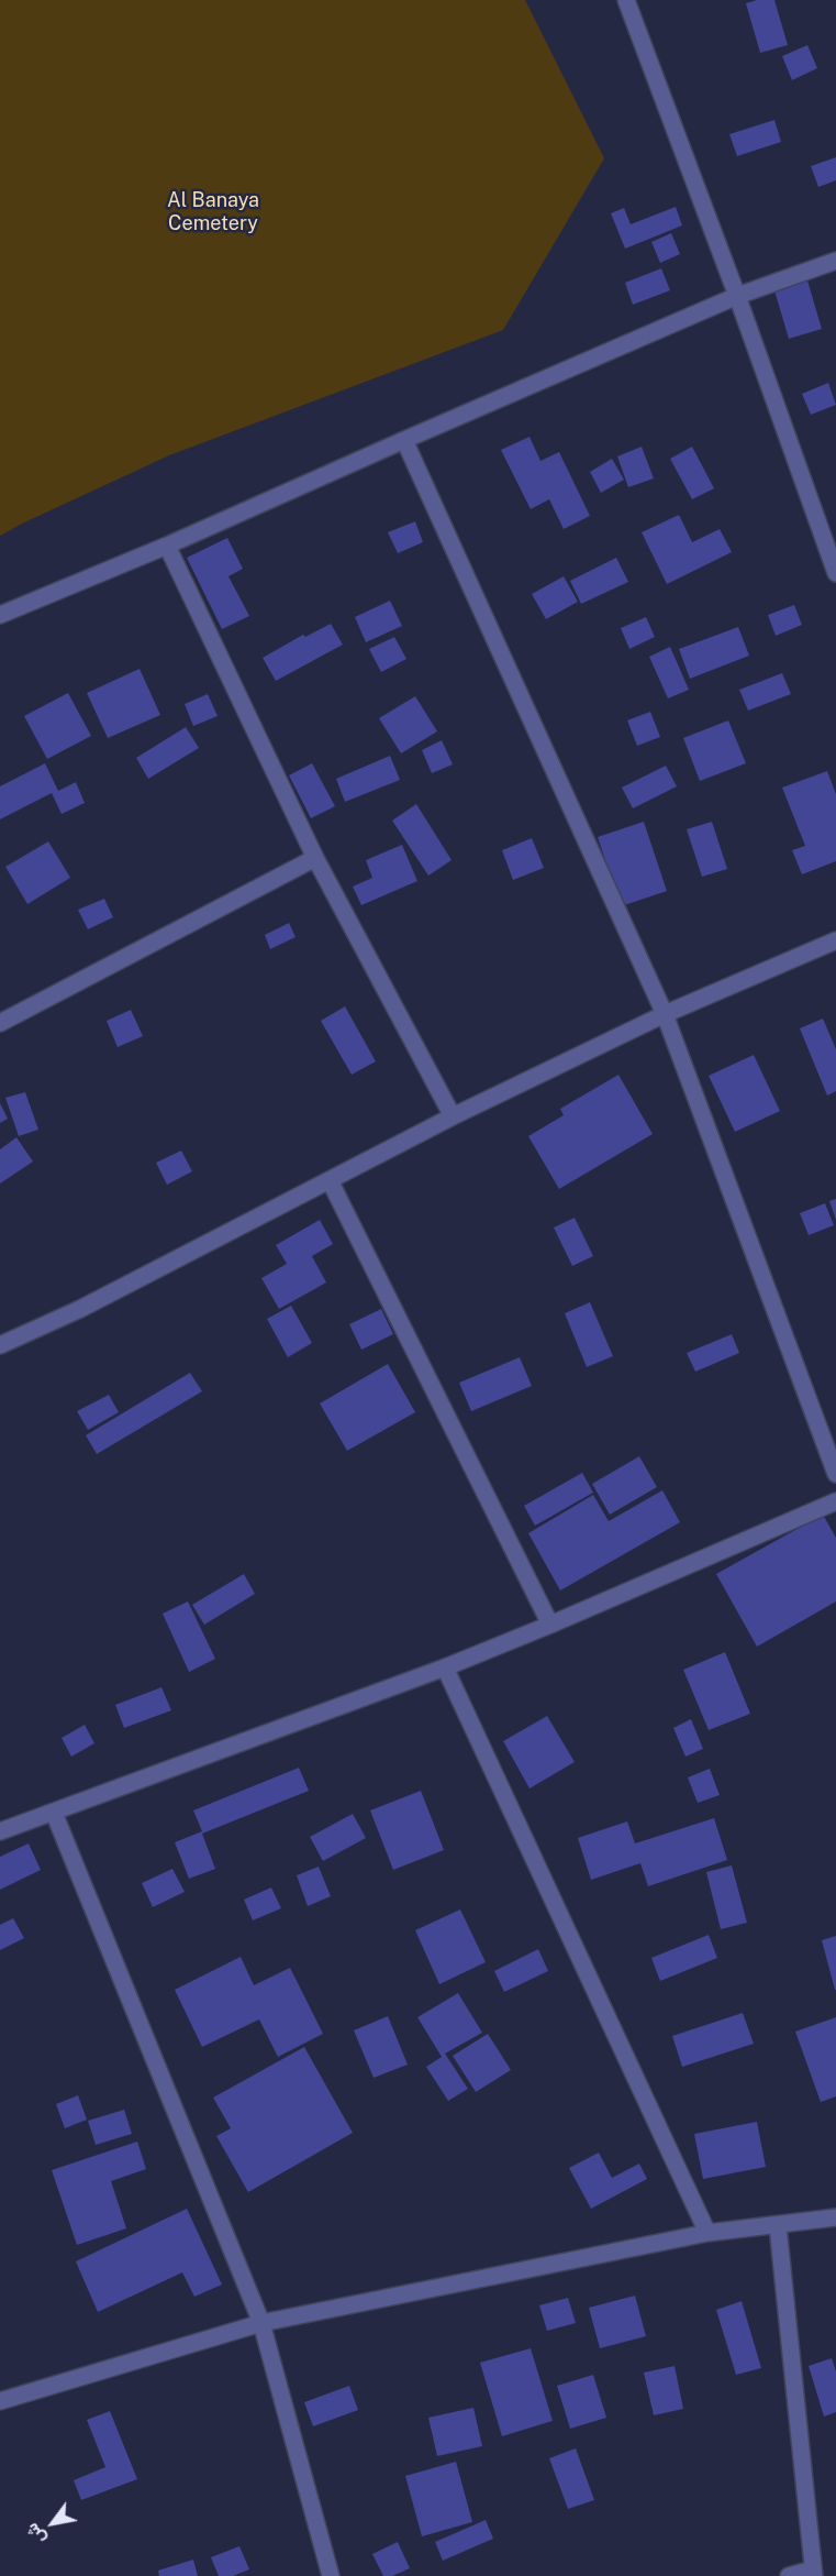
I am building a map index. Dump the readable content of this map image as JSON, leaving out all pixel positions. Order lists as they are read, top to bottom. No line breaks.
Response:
{"parks":["Al Banaya Cemetery"],"north":"bottom left"}
